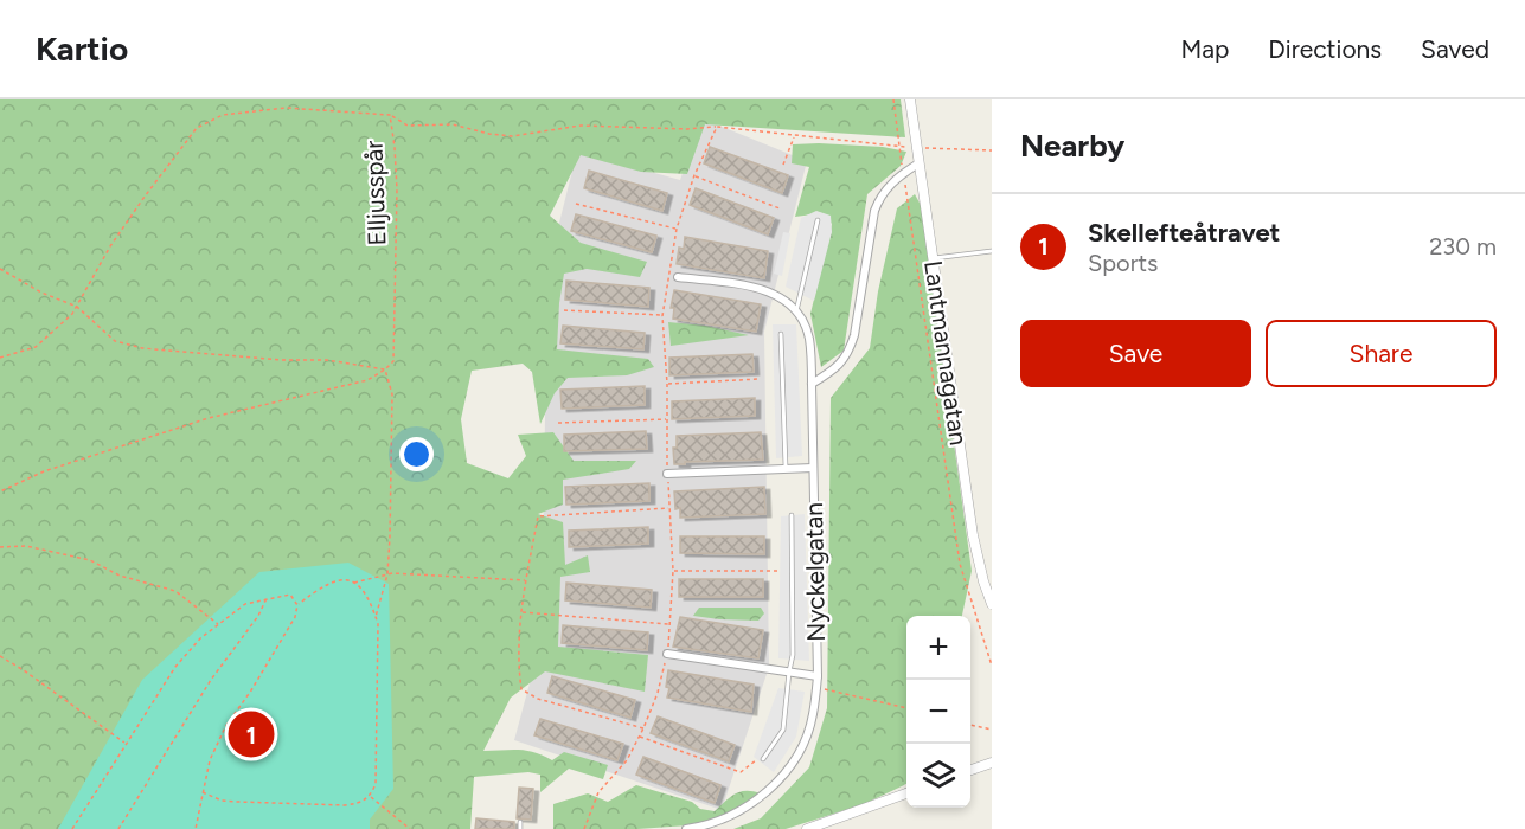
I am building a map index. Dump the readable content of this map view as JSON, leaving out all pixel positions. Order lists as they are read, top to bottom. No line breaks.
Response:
{"streets":{"street":["Lantmannagatan","Nyckelgatan"],"path":["Elljusspår"]},"page":{"header":"Kartio","nav":["Map","Directions","Saved"],"heading":"Nearby","list":[{"mark":"1","name":"Skellefteåtravet","note":"Sports","value":"230 m"}],"buttons":["Save","Share"],"map_buttons":["+","−"],"pins":"1"}}
